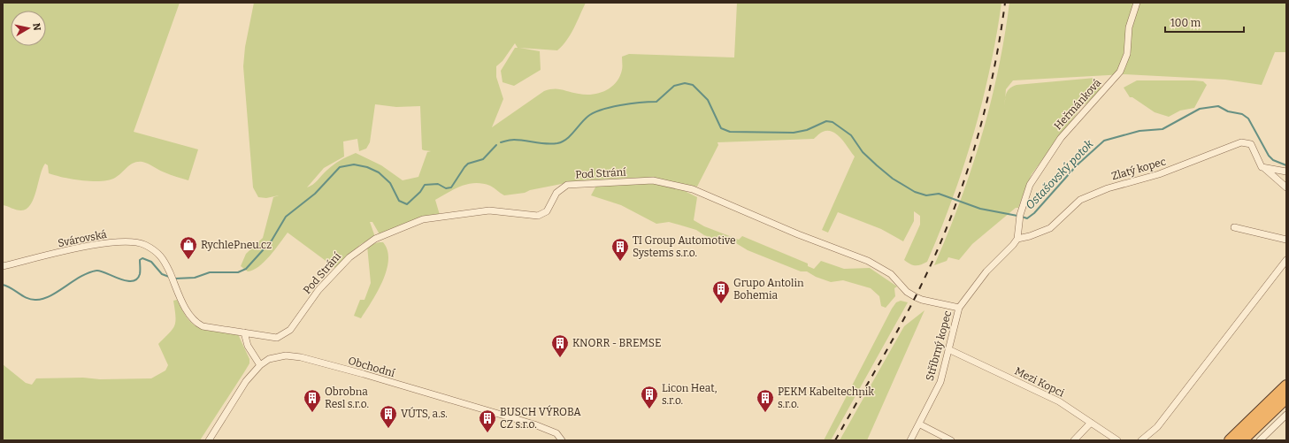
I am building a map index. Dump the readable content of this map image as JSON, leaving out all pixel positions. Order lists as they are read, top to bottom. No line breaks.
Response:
{"streets":{"street":["Heřmánková","Zlatý kopec","Pod Strání","Svárovská","Stříbrný kopec","Obchodní","Mezi Kopci"]},"crossings":[["Heřmánková","Zlatý kopec"],["Heřmánková","Stříbrný kopec"],["Zlatý kopec","Stříbrný kopec"],["Pod Strání","Svárovská"],["Pod Strání","Stříbrný kopec"],["Stříbrný kopec","Mezi Kopci"]],"water":["Ostašovský potok"],"places":{"shop":["RychlePneu.cz"],"building":["TI Group Automotive Systems s.r.o.","Grupo Antolin Bohemia","KNORR - BREMSE","Licon Heat, s.r.o.","Obrobna Resl s.r.o.","PEKM Kabeltechnik s.r.o.","VÚTS, a.s.","BUSCH VÝROBA CZ s.r.o."]},"scale_bar":"100 m","north":"right"}
